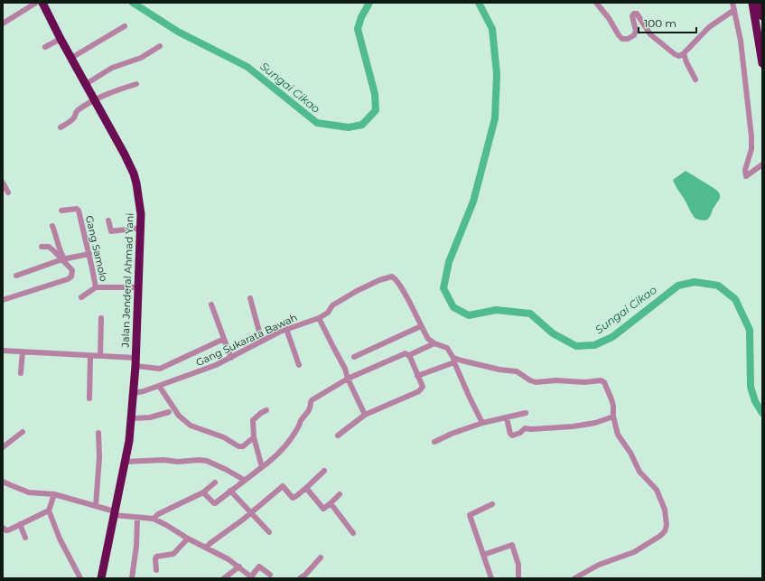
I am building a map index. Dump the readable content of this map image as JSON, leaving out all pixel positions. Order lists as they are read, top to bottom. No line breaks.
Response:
{"streets":{"highway":["Jalan Jenderal Ahmad Yani"],"street":["Gang Samolo","Gang Sukarata Bawah"]},"crossings":[["Gang Samolo","Jalan Jenderal Ahmad Yani"],["Jalan Jenderal Ahmad Yani","Gang Sukarata Bawah"]],"water":["Sungai Cikao"],"scale_bar":"100 m"}
